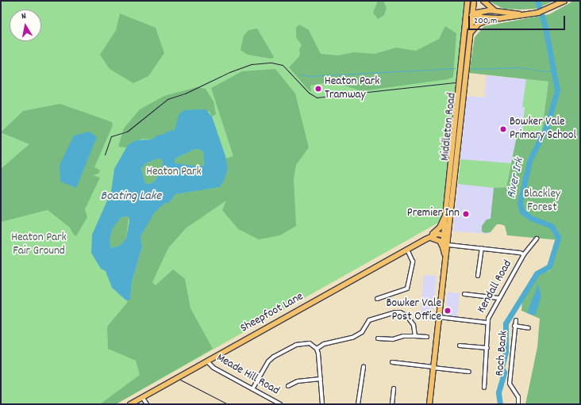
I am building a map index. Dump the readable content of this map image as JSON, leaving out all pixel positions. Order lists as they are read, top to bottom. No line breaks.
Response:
{"streets":{"main road":["Middleton Road","Sheepfoot Lane"],"street":["Kendall Road","Roch Bank","Meade Hill Road"]},"crossings":[["Middleton Road","Sheepfoot Lane"],["Sheepfoot Lane","Meade Hill Road"]],"water":["River Irk","Boating Lake"],"parks":["Heaton Park","Blackley Forest","Heaton Park Fair Ground"],"places":["Heaton Park Tramway","Bowker Vale Primary School","Premier Inn","Bowker Vale Post Office"],"scale_bar":"200 m","north":"top"}
